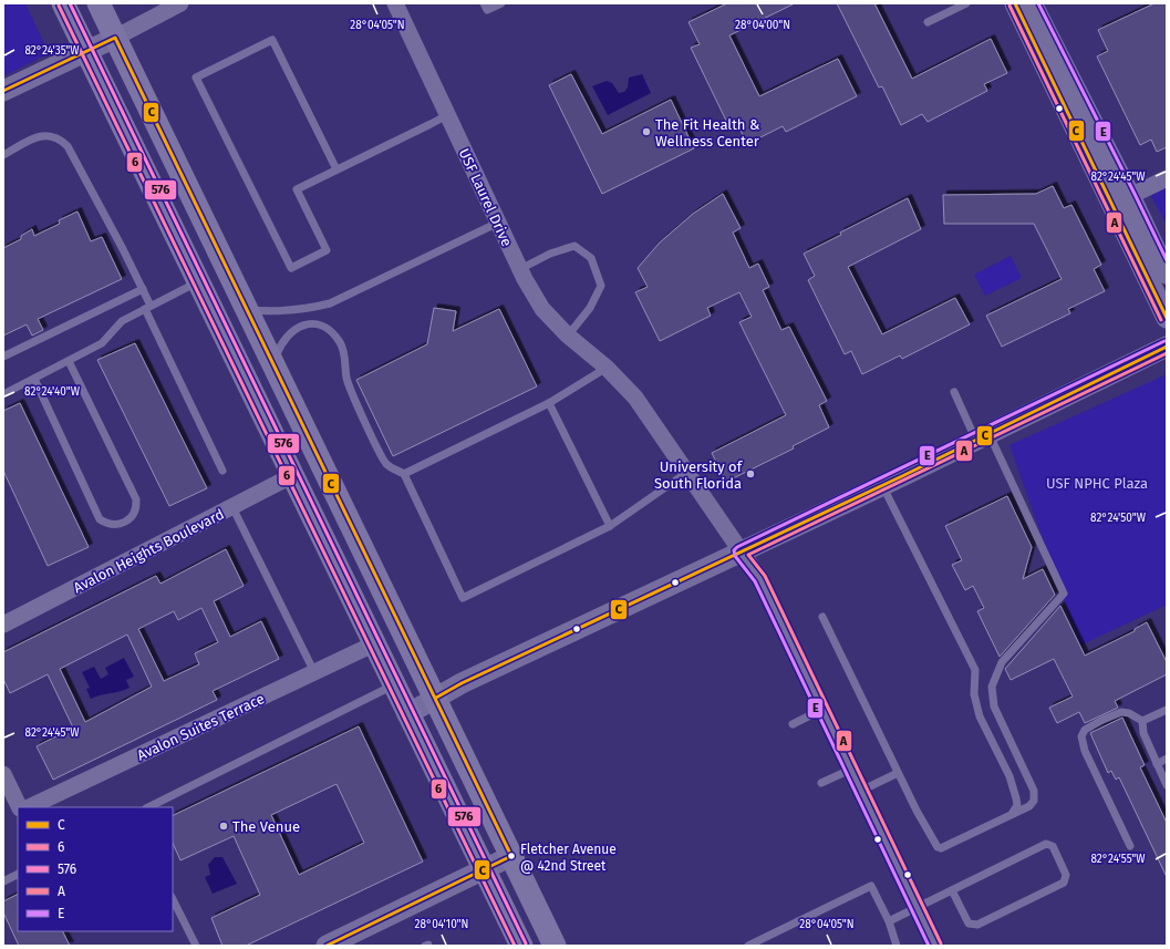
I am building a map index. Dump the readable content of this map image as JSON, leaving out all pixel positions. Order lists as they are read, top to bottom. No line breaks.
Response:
{"streets":{"street":["USF Laurel Drive","Avalon Heights Boulevard","Avalon Suites Terrace"]},"parks":["USF NPHC Plaza"],"places":["The Fit Health & Wellness Center","University of South Florida","The Venue","Fletcher Avenue @ 42nd Street"],"lines":["transit line C","transit line 576","transit line E","transit line 6","transit line A"],"legend":["C","6","576","A","E"],"coordinates":["28°04'05\"N","28°04'00\"N","82°24'35\"W","82°24'45\"W","82°24'40\"W","82°24'50\"W","82°24'55\"W","28°04'10\"N"]}
